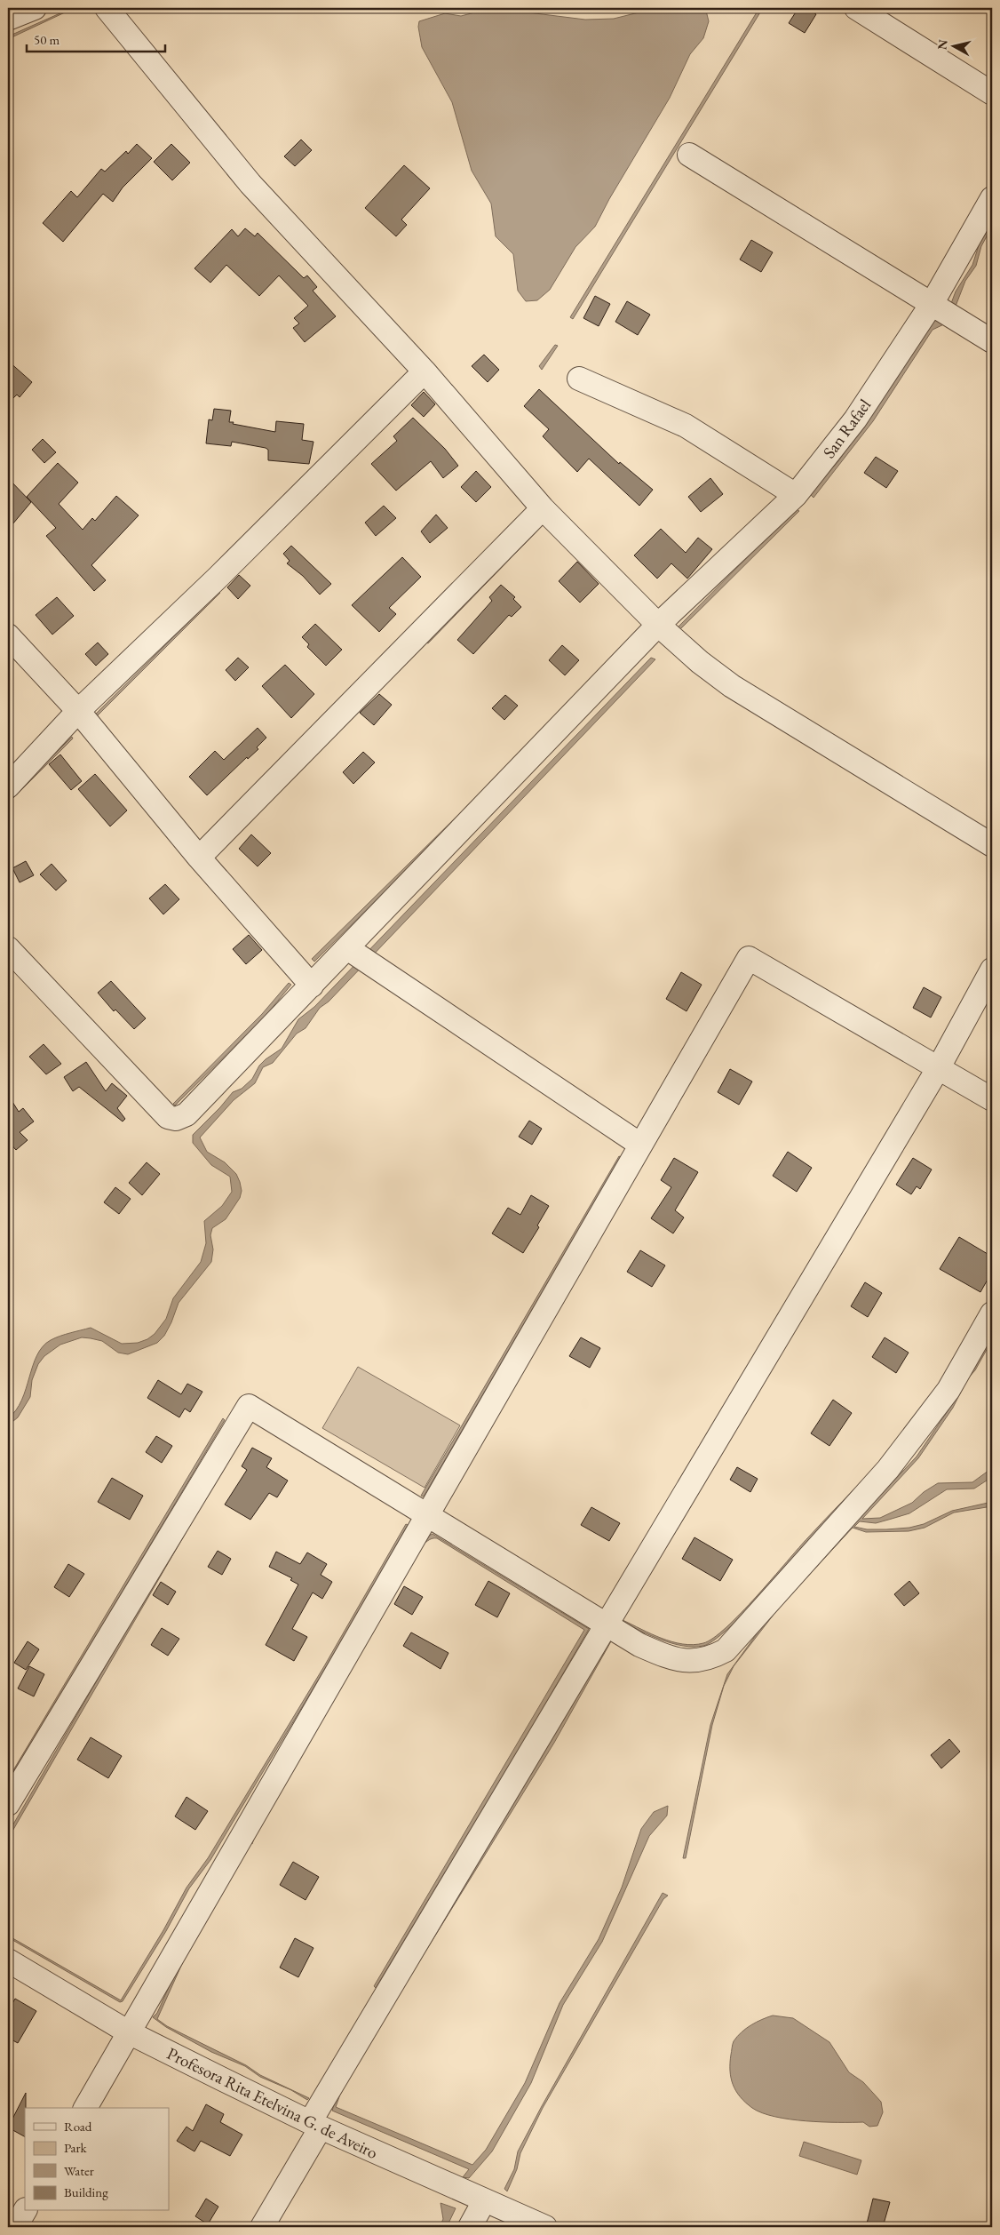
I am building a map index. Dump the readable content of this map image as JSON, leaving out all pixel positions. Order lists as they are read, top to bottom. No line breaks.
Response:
{"streets":{"street":["San Rafael","Profesora Rita Etelvina G. de Aveiro"]},"legend":["Road","Park","Water","Building"],"scale_bar":"50 m","north":"left"}
